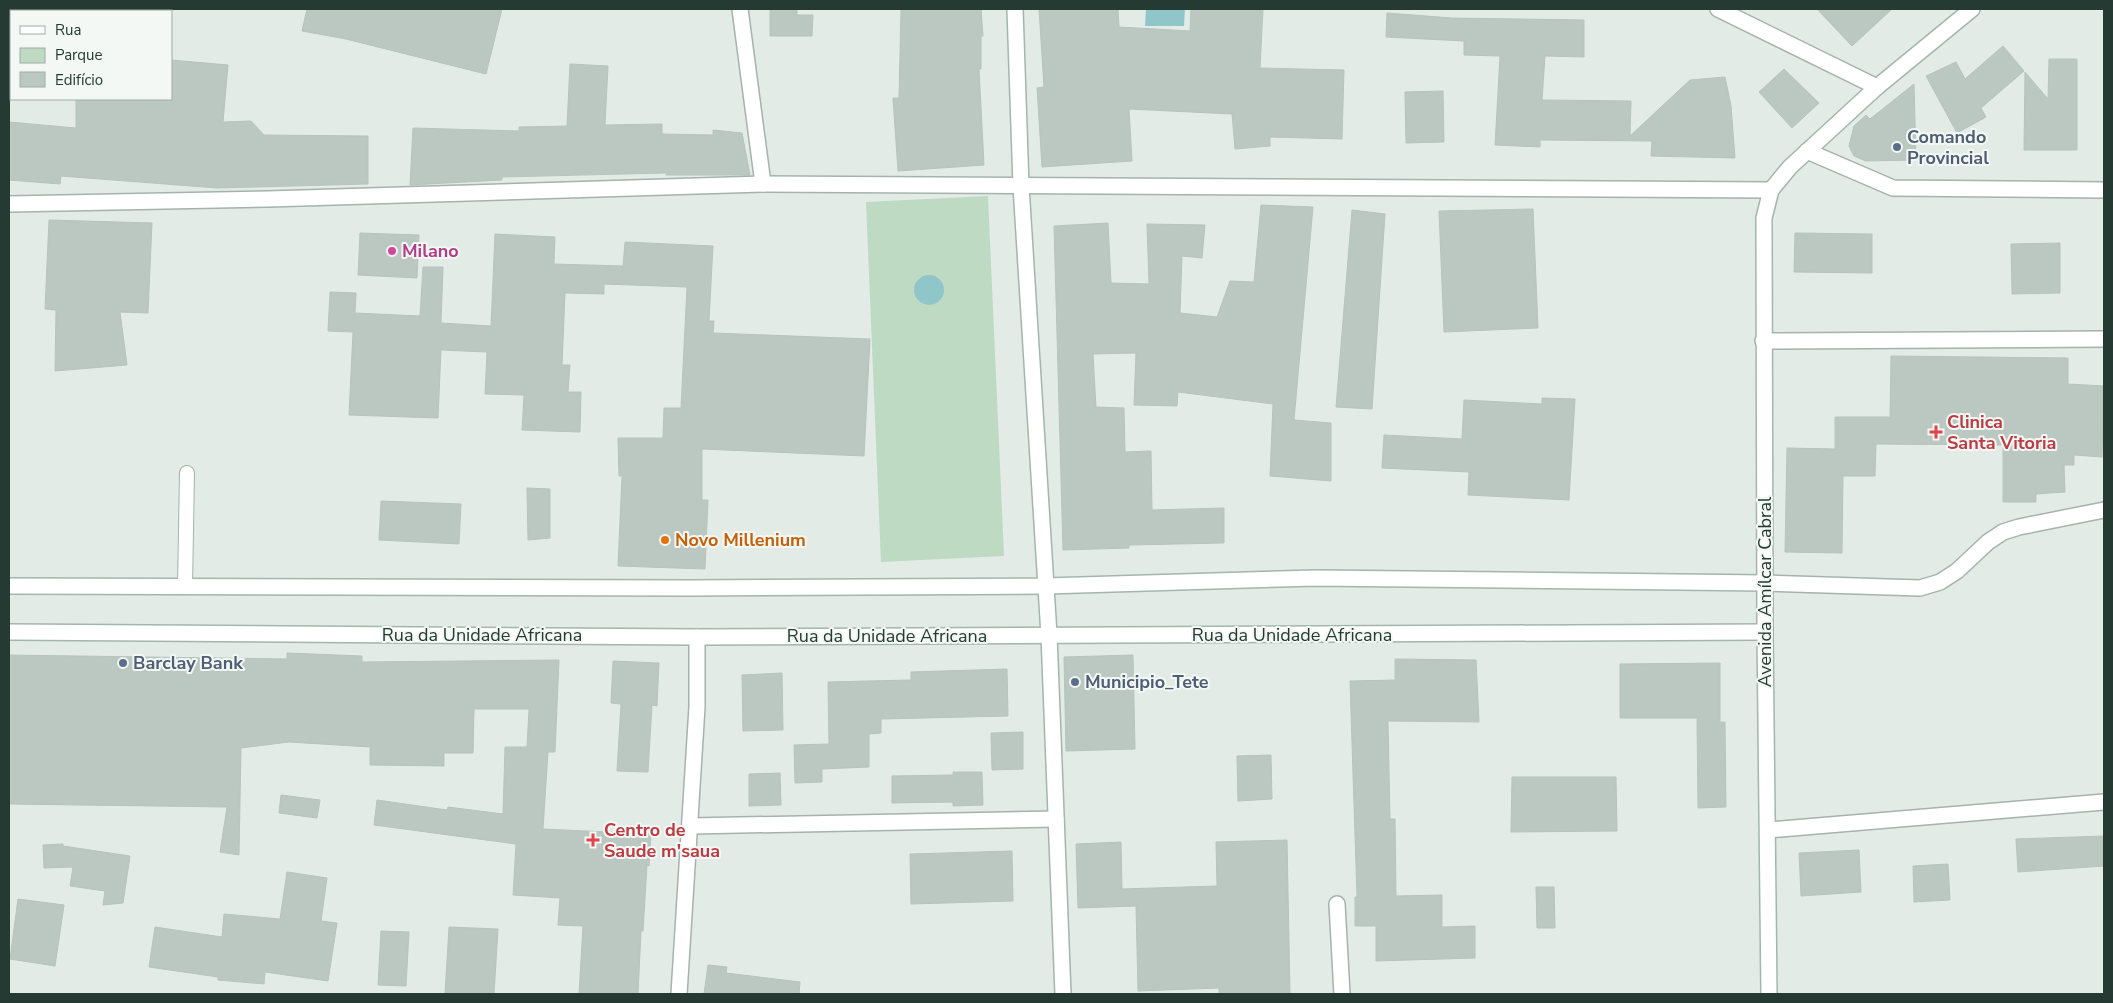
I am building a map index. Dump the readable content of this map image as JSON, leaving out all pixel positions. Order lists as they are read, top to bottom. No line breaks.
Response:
{"streets":{"street":["Avenida Amílcar Cabral","Rua da Unidade Africana"]},"crossings":[["Avenida Amílcar Cabral","Rua da Unidade Africana"]],"places":{"other":["Comando Provincial","Milano","Novo Millenium","Barclay Bank","Municipio_Tete"],"health":["Clinica Santa Vitoria","Centro de Saude m'saua"]},"legend":["Rua","Parque","Edifício"]}
